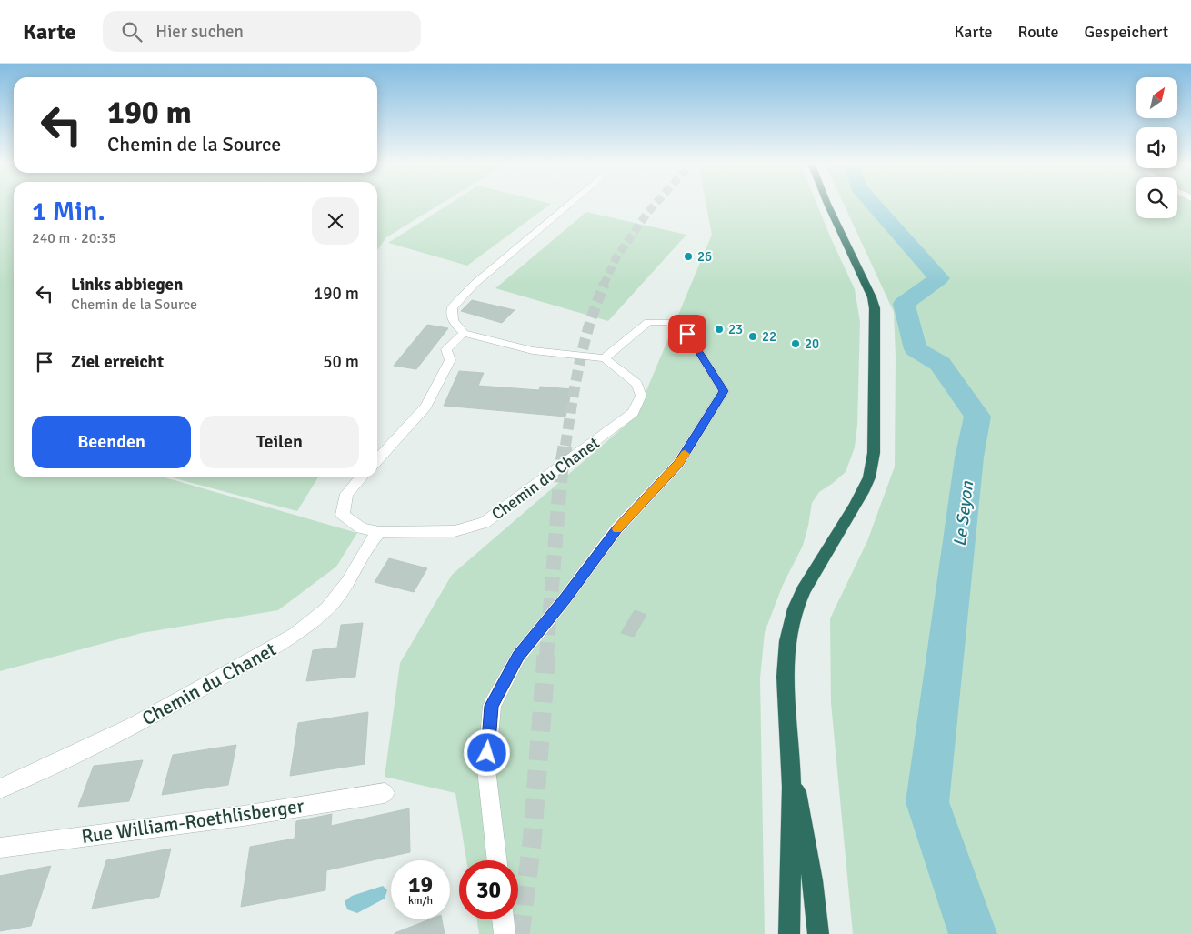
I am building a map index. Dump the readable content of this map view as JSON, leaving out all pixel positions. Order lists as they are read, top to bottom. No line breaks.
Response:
{"streets":{"street":["Chemin du Chanet","Rue William-Roethlisberger"]},"water":["Le Seyon"],"places":["26","23","22","20"],"north":"top right","page":{"header":"Karte","search":"Hier suchen","nav":["Karte","Route","Gespeichert"],"turn":["190 m","Chemin de la Source"],"heading":["1 Min.","240 m · 20:35"],"list":[{"name":"Links abbiegen","note":"Chemin de la Source","value":"190 m"},{"name":"Ziel erreicht","value":"50 m"}],"buttons":["Beenden","Teilen"],"speed":"19 km/h","limit":"30"}}
